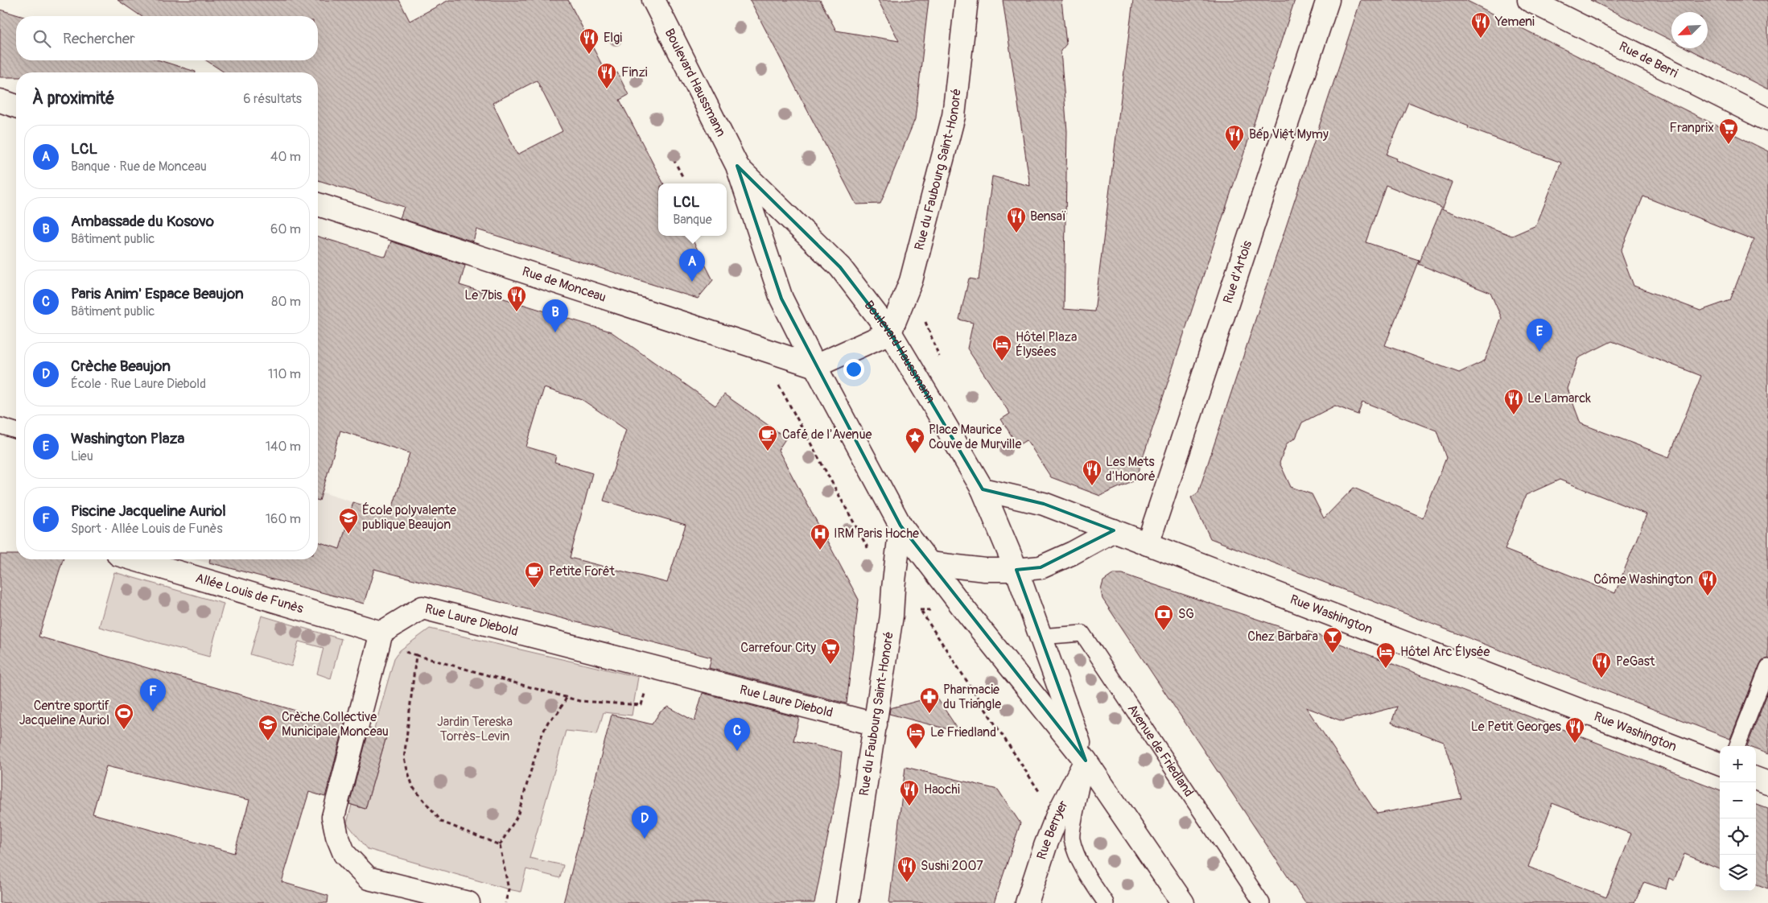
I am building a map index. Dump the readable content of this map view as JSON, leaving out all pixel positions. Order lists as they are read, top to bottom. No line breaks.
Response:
{"streets":{"street":["Rue de Berri","Boulevard Haussmann","Rue du Faubourg Saint-Honoré","Rue d'Artois","Rue de Monceau","Allée Louis de Funès","Rue Washington","Rue Laure Diebold","Rue Berryer"],"lane":["Avenue de Friedland"]},"crossings":[["Boulevard Haussmann","Rue du Faubourg Saint-Honoré"],["Boulevard Haussmann","Rue de Monceau"],["Boulevard Haussmann","Rue Washington"],["Rue du Faubourg Saint-Honoré","Rue Laure Diebold"],["Rue d'Artois","Rue Washington"],["Allée Louis de Funès","Rue Laure Diebold"]],"parks":["Jardin Tereska Torrès-Levin"],"places":{"restaurant":["Yemeni","Elgi","Finzi","Bếp Việt Mymy","Bensaï","Le 7bis","Le Lamarck","Les Mets d'Honoré","Côme Washington","PeGast","Le Petit Georges","Haochi","Sushi 2007"],"supermarket":["Franprix","Carrefour City"],"hotel":["Hôtel Plaza Élysées","Hôtel Arc Élysée","Le Friedland"],"cafe":["Café de l'Avenue","Petite Forêt"],"place":["Place Maurice Couve de Murville"],"school or university":["École polyvalente publique Beaujon","Crèche Collective Municipale Monceau"],"hospital":["IRM Paris Hoche"],"bank":["SG"],"bar":["Chez Barbara"],"pharmacy":["Pharmacie du Triangle"],"sports":["Centre sportif Jacqueline Auriol"]},"north":"bottom left","page":{"search":"Rechercher","heading":["À proximité","6 résultats"],"list":[{"mark":"A","name":"LCL","note":"Banque · Rue de Monceau","value":"40 m"},{"mark":"B","name":"Ambassade du Kosovo","note":"Bâtiment public","value":"60 m"},{"mark":"C","name":"Paris Anim' Espace Beaujon","note":"Bâtiment public","value":"80 m"},{"mark":"D","name":"Crèche Beaujon","note":"École · Rue Laure Diebold","value":"110 m"},{"mark":"E","name":"Washington Plaza","note":"Lieu","value":"140 m"},{"mark":"F","name":"Piscine Jacqueline Auriol","note":"Sport · Allée Louis de Funès","value":"160 m"}],"popup":["LCL","Banque"],"pins":["A","B","E","F","C","D"],"map_buttons":["+","−"]}}
